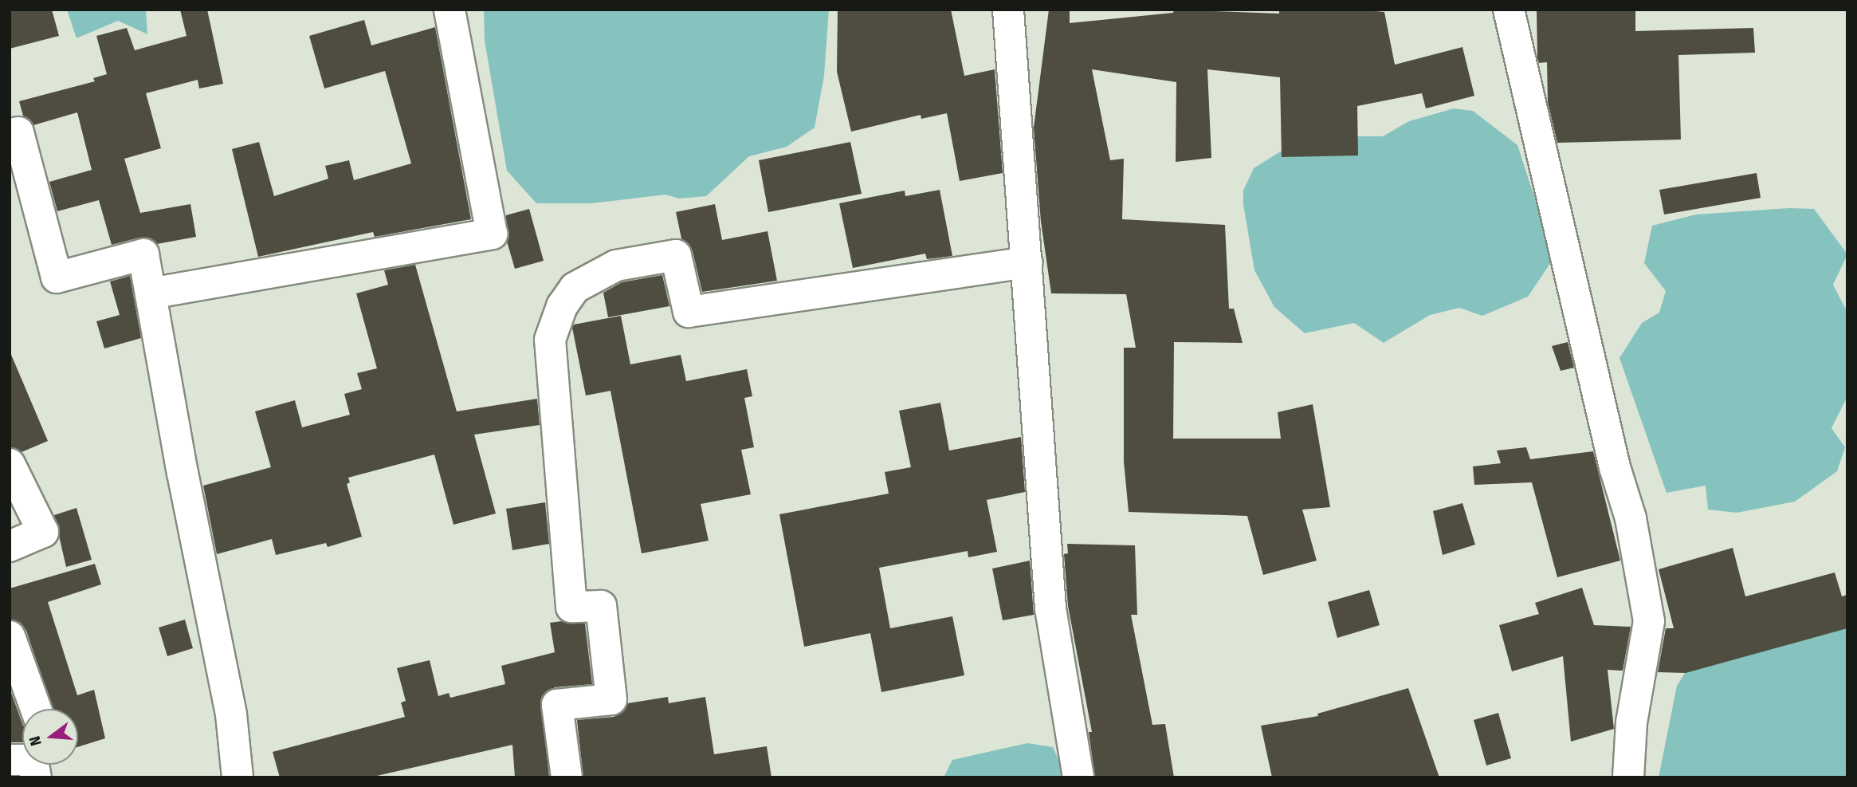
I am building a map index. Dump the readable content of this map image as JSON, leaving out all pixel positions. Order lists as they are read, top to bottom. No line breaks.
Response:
{"north":"left"}
